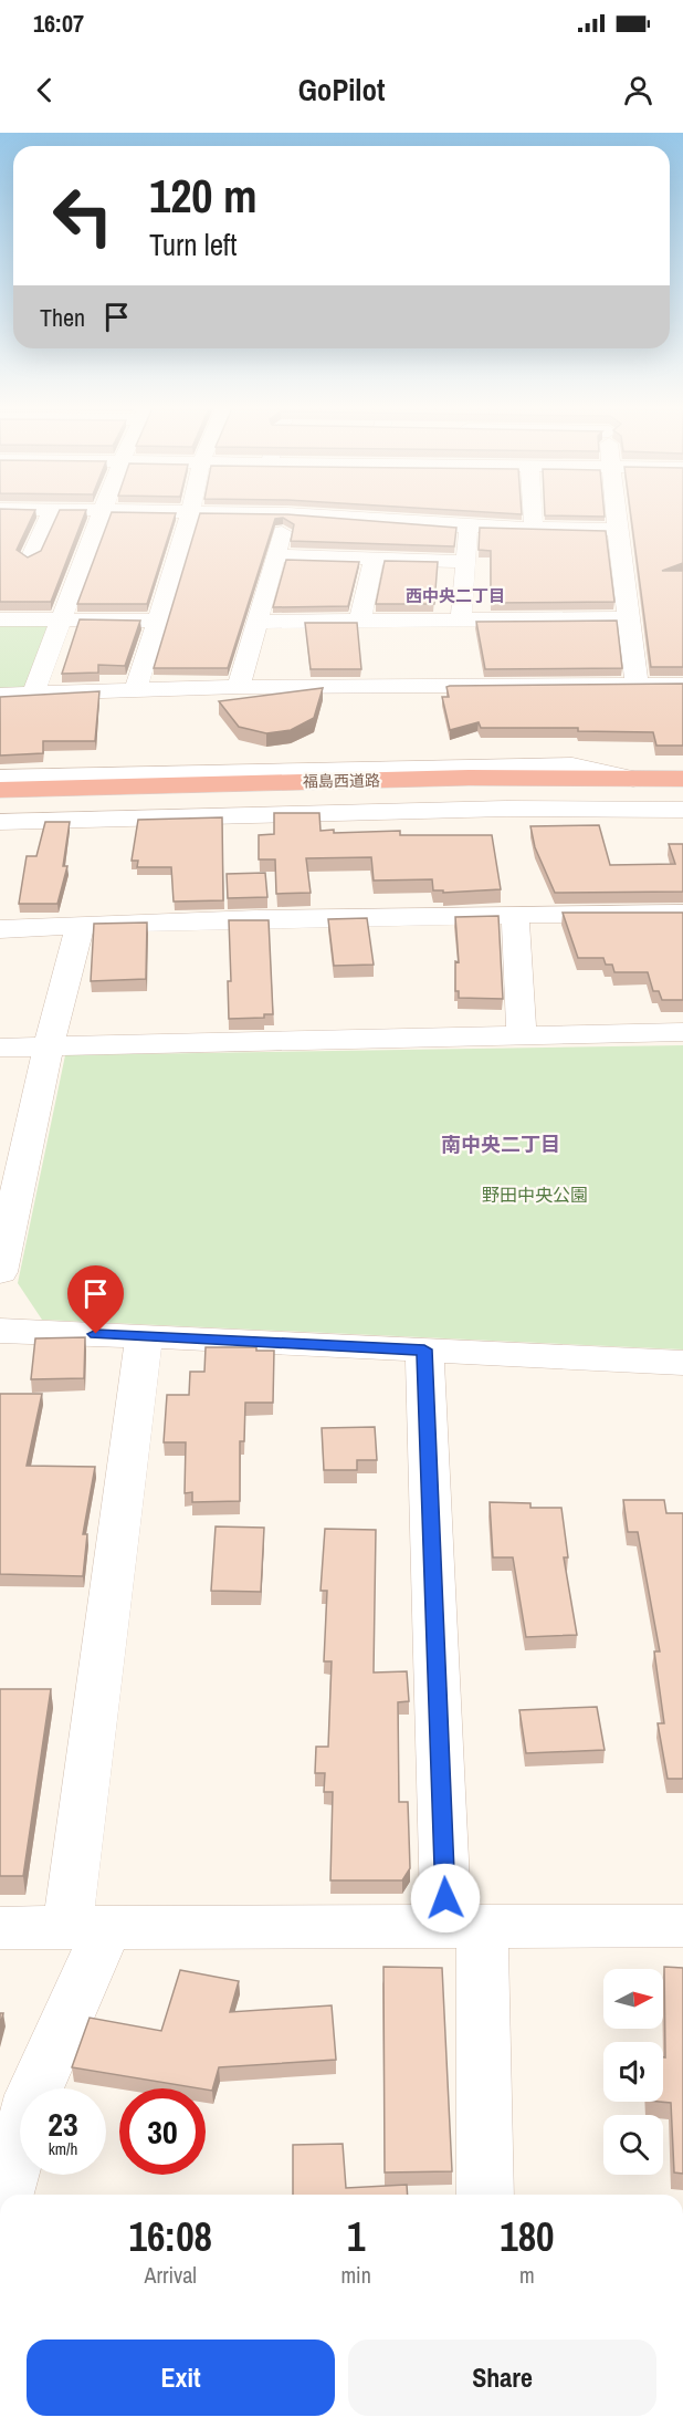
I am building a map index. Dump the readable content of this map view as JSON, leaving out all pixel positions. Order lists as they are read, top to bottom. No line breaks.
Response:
{"streets":{"highway":["福島西道路"]},"districts":["西中央二丁目","南中央二丁目"],"parks":["野田中央公園"],"north":"right","page":{"status":"16:07","header":"GoPilot","turn":["120 m","Turn left"],"then":"Then","speed":"23 km/h","limit":"30","eta":["16:08","Arrival","1","min","180","m"],"buttons":["Exit","Share"]}}
